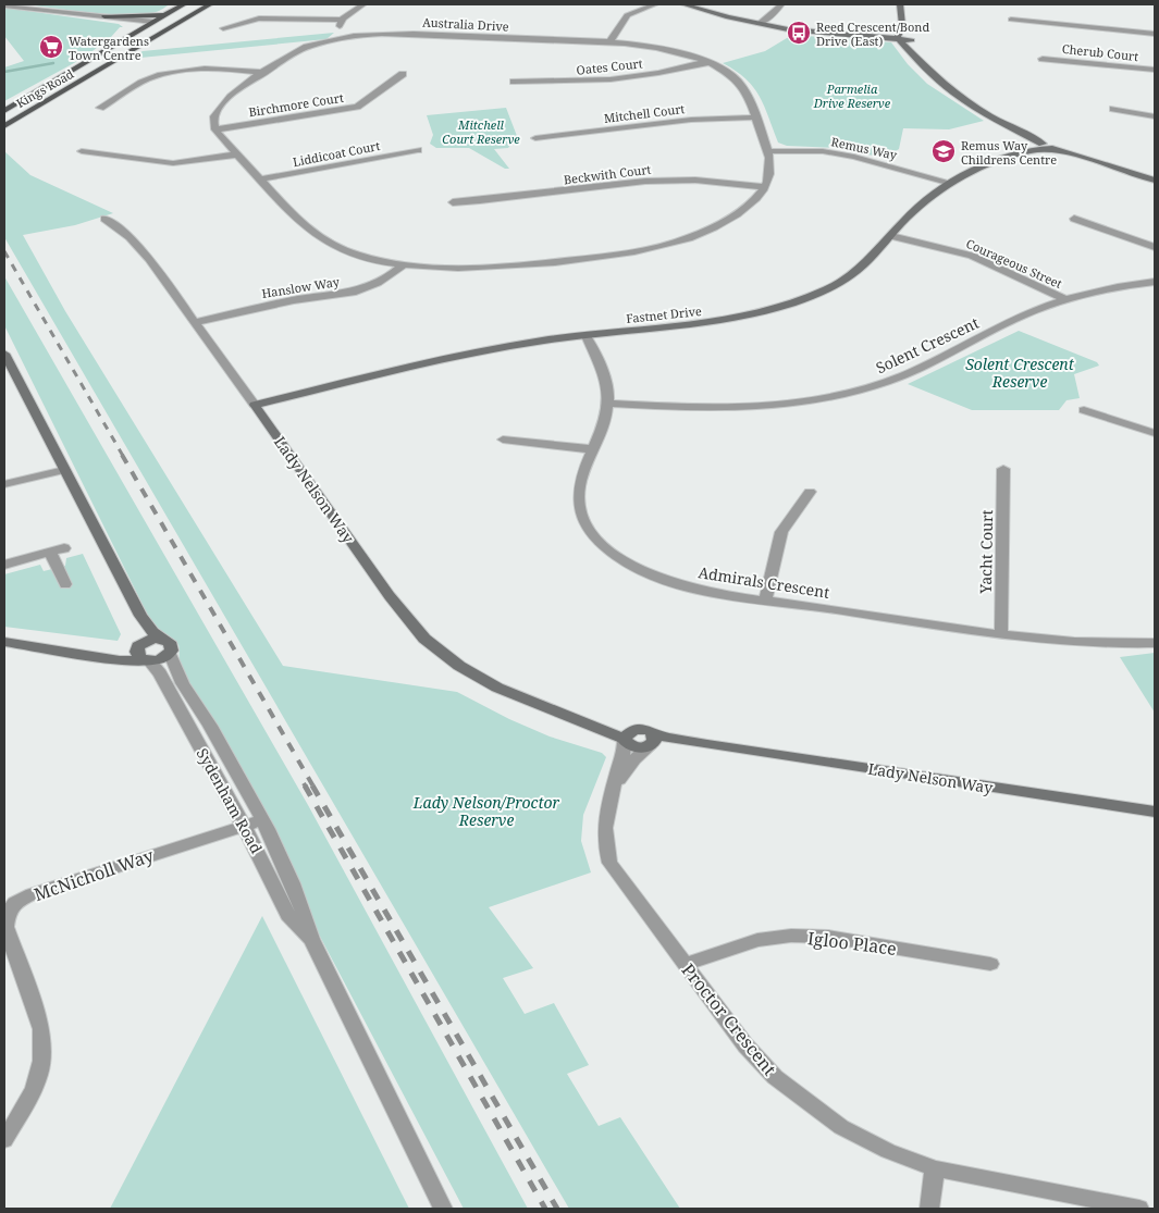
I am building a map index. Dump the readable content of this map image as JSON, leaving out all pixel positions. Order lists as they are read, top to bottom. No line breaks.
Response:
{"streets":{"main road":["Kings Road"],"street":["Australia Drive","Cherub Court","Oates Court","Birchmore Court","Mitchell Court","Remus Way","Liddicoat Court","Beckwith Court","Courageous Street","Hanslow Way","Fastnet Drive","Solent Crescent","Lady Nelson Way","Yacht Court","Admirals Crescent","Sydenham Road","McNicholl Way","Igloo Place","Proctor Crescent"]},"crossings":[["Australia Drive","Oates Court"],["Australia Drive","Birchmore Court"],["Australia Drive","Mitchell Court"],["Australia Drive","Remus Way"],["Australia Drive","Liddicoat Court"],["Australia Drive","Beckwith Court"],["Australia Drive","Hanslow Way"],["Remus Way","Fastnet Drive"],["Courageous Street","Fastnet Drive"],["Courageous Street","Solent Crescent"],["Hanslow Way","Lady Nelson Way"],["Fastnet Drive","Lady Nelson Way"],["Fastnet Drive","Admirals Crescent"],["Solent Crescent","Admirals Crescent"],["Lady Nelson Way","Proctor Crescent"],["Yacht Court","Admirals Crescent"],["Sydenham Road","McNicholl Way"],["Igloo Place","Proctor Crescent"]],"parks":["Parmelia Drive Reserve","Mitchell Court Reserve","Solent Crescent Reserve","Lady Nelson/Proctor Reserve"],"places":{"bus stop":["Reed Crescent/Bond Drive (East)"],"supermarket":["Watergardens Town Centre"],"school or university":["Remus Way Childrens Centre"]}}
